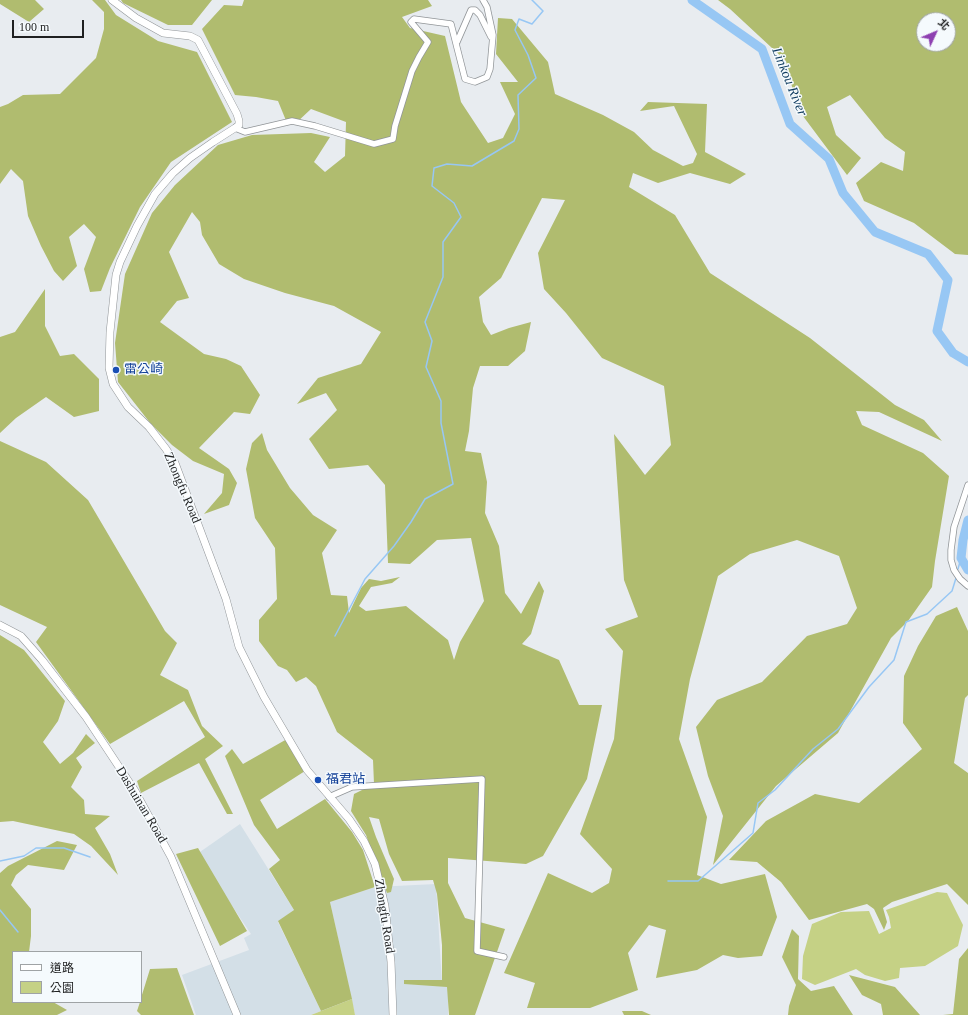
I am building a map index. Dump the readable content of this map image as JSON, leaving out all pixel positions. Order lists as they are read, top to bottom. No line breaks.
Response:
{"streets":{"street":["Zhongfu Road","Dashuinan Road"]},"water":["Linkou River"],"places":["雷公崎","福君站"],"legend":["道路","公園"],"scale_bar":"100 m","north":"top right"}
